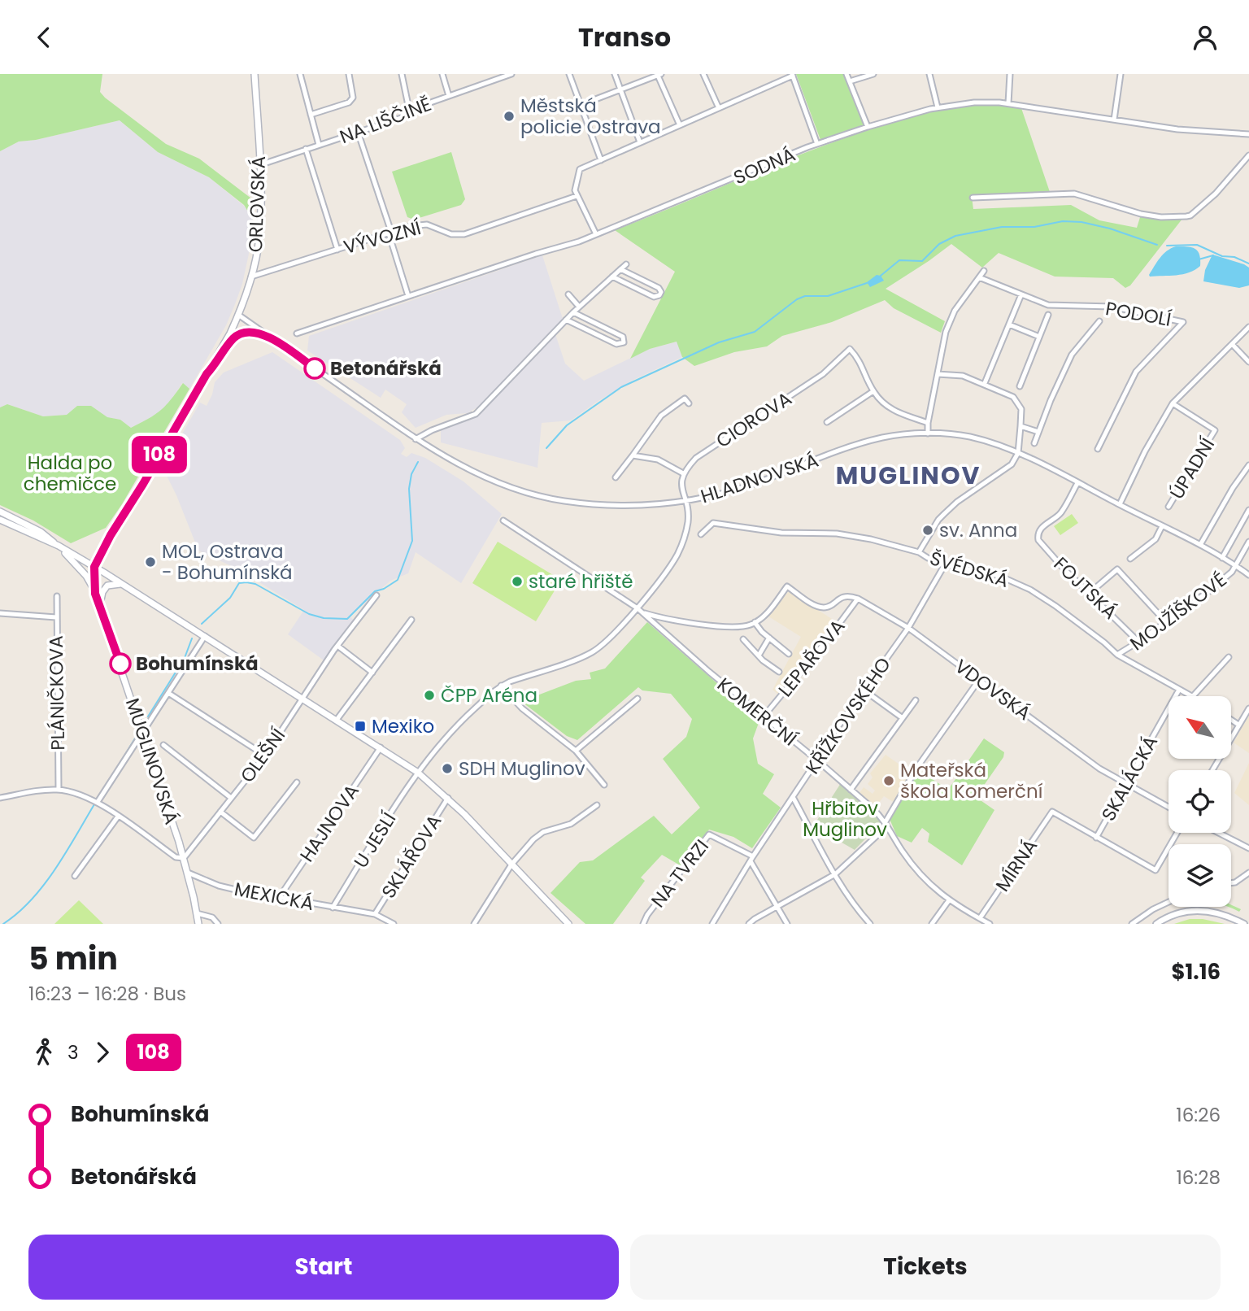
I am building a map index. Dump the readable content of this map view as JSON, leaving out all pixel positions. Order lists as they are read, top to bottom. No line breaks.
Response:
{"streets":{"main road":["ORLOVSKÁ","MUGLINOVSKÁ"],"street":["NA LIŠČINĚ","SODNÁ","VÝVOZNÍ","PODOLÍ","CIOROVA","ÚPADNÍ","HLADNOVSKÁ","ŠVÉDSKÁ","FOJTSKÁ","MOJŽÍŠKOVÉ","LEPAŘOVA","VDOVSKÁ","PLÁNIČKOVA","KOMERČNÍ","KŘÍŽKOVSKÉHO","OLEŠNÍ","SKALÁCKÁ","HAJNOVA","U JESLÍ","SKLÁŘOVA","MÍRNÁ","NA TVRZI","MEXICKÁ"]},"crossings":[["NA LIŠČINĚ","ORLOVSKÁ"],["ORLOVSKÁ","VÝVOZNÍ"],["ORLOVSKÁ","MUGLINOVSKÁ"],["HLADNOVSKÁ","FOJTSKÁ"],["HLADNOVSKÁ","MOJŽÍŠKOVÉ"],["HLADNOVSKÁ","KOMERČNÍ"],["HLADNOVSKÁ","U JESLÍ"],["ŠVÉDSKÁ","MOJŽÍŠKOVÉ"],["ŠVÉDSKÁ","KŘÍŽKOVSKÉHO"],["ŠVÉDSKÁ","SKALÁCKÁ"],["FOJTSKÁ","MOJŽÍŠKOVÉ"],["LEPAŘOVA","VDOVSKÁ"],["LEPAŘOVA","KOMERČNÍ"],["VDOVSKÁ","KŘÍŽKOVSKÉHO"],["VDOVSKÁ","SKALÁCKÁ"],["KOMERČNÍ","KŘÍŽKOVSKÉHO"],["KOMERČNÍ","MÍRNÁ"],["KŘÍŽKOVSKÉHO","NA TVRZI"],["OLEŠNÍ","MUGLINOVSKÁ"],["MUGLINOVSKÁ","MEXICKÁ"],["SKALÁCKÁ","MÍRNÁ"],["HAJNOVA","MEXICKÁ"],["U JESLÍ","MEXICKÁ"],["SKLÁŘOVA","MEXICKÁ"]],"districts":["MUGLINOV"],"parks":["Halda po chemičce","Hřbitov Muglinov"],"places":{"other":["Městská policie Ostrava","Betonářská","sv. Anna","MOL, Ostrava - Bohumínská","staré hřiště","Bohumínská","ČPP Aréna","SDH Muglinov","Mateřská škola Komerční"],"transit":["Mexiko"]},"lines":["bus line 108"],"north":"top left","page":{"header":"Transo","on_map":"108","heading":["5 min","16:23 – 16:28 · Bus","$1.16"],"legs":["3","108"],"list":[{"name":"Bohumínská","value":"16:26"},{"name":"Betonářská","value":"16:28"}],"buttons":["Start","Tickets"]}}
